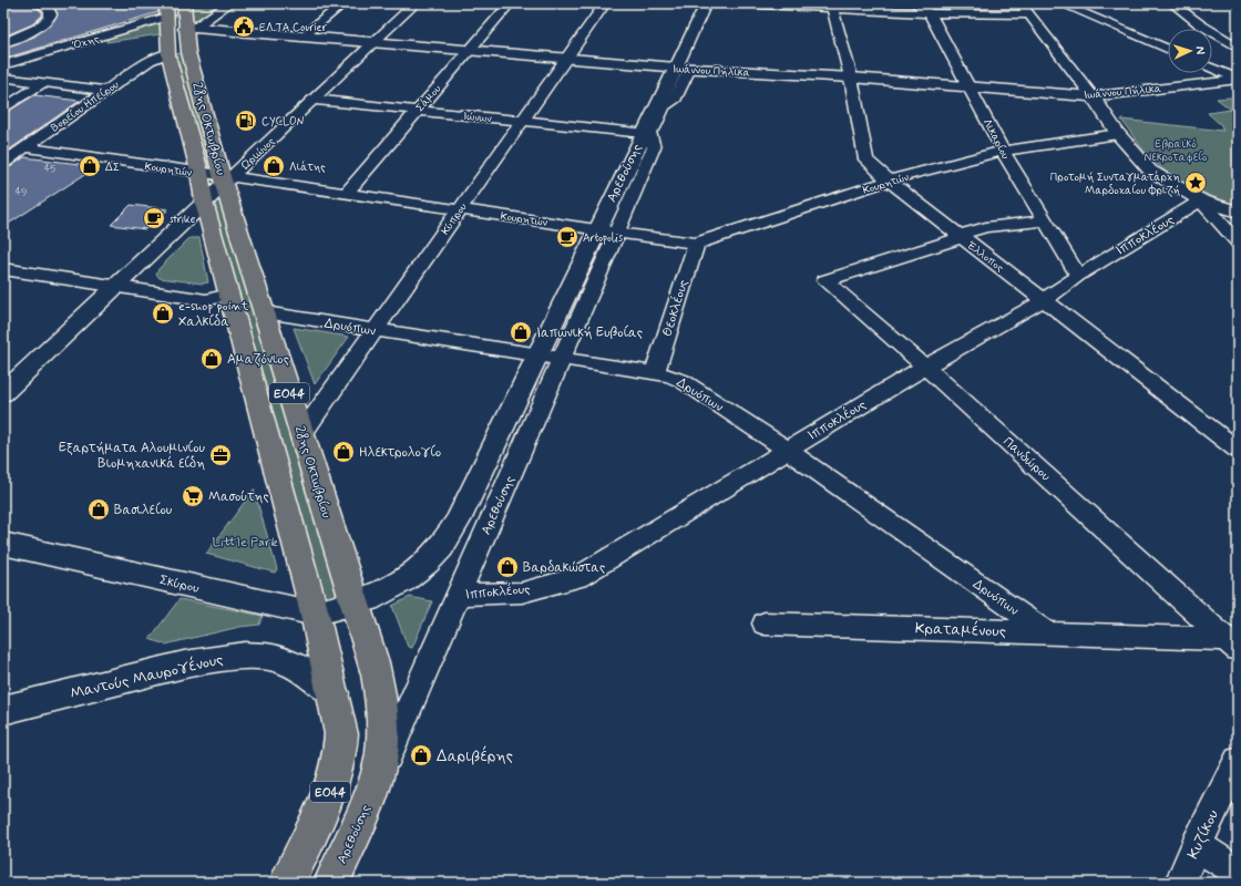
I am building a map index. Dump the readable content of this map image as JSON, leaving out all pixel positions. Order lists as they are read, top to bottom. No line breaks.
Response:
{"streets":{"main road":["28ης Οκτωβρίου","Αρεθούσης","ΕΟ44"],"street":["Όχης","Ιωάννου Πήλικα","Σάμου","Βορείου Ηπείρου","Ιώνων","Λικαρίου","Ωριώνος","Κουρητών","Κύπρου","Ιπποκλέους","Έλλοπος","Θεοκλέους","Δρυόπων","Πανδώρου","Σκύρου","Κραταμένους","Μαντούς Μαυρογένους","Κυζίκου"]},"crossings":[["Όχης","28ης Οκτωβρίου"],["Ιωάννου Πήλικα","Σάμου"],["Ιωάννου Πήλικα","28ης Οκτωβρίου"],["Ιωάννου Πήλικα","Λικαρίου"],["Ιωάννου Πήλικα","Ωριώνος"],["Ιωάννου Πήλικα","Αρεθούσης"],["Ιωάννου Πήλικα","Κύπρου"],["Ιωάννου Πήλικα","Έλλοπος"],["Σάμου","Ιώνων"],["Σάμου","Κουρητών"],["Βορείου Ηπείρου","28ης Οκτωβρίου"],["Βορείου Ηπείρου","Κουρητών"],["Ιώνων","Ωριώνος"],["Ιώνων","Αρεθούσης"],["Ιώνων","Κύπρου"],["28ης Οκτωβρίου","Ωριώνος"],["28ης Οκτωβρίου","Κουρητών"],["28ης Οκτωβρίου","Αρεθούσης"],["28ης Οκτωβρίου","Κύπρου"],["28ης Οκτωβρίου","Δρυόπων"],["28ης Οκτωβρίου","ΕΟ44"],["28ης Οκτωβρίου","Σκύρου"],["Λικαρίου","Κουρητών"],["Λικαρίου","Ιπποκλέους"],["Ωριώνος","Κουρητών"],["Κουρητών","Αρεθούσης"],["Κουρητών","Κύπρου"],["Κουρητών","Έλλοπος"],["Κουρητών","Θεοκλέους"],["Αρεθούσης","Ιπποκλέους"],["Αρεθούσης","Δρυόπων"],["Αρεθούσης","Σκύρου"],["Κύπρου","Δρυόπων"],["Ιπποκλέους","Έλλοπος"],["Ιπποκλέους","Δρυόπων"],["Ιπποκλέους","Πανδώρου"],["Έλλοπος","Πανδώρου"],["Θεοκλέους","Δρυόπων"],["Δρυόπων","Κραταμένους"],["ΕΟ44","Σκύρου"],["ΕΟ44","Μαντούς Μαυρογένους"],["Πανδώρου","Κραταμένους"]],"parks":["Εβραϊκό Νεκροταφείο","Little Park"],"places":{"public building":["ΕΛ.ΤΑ Courier"],"fuel station":["CYCLON"],"shop":["ΔΣ","Λιάτης","e-shop point Χαλκίδα","Ιαπωνική Ευβοίας","Αμαζόνιος","Ηλεκτρολογίο","Βασιλείου","Βαρδακώστας","Δαριβέρης"],"place":["Προτομή Συνταγματάρχη Μαρδοχαίου Φριζή"],"cafe":["strike","Artopolis"],"office":["Εξαρτήματα Αλουμινίου Βιομηχανικά είδη"],"supermarket":["Μασούτης"]},"house_numbers":["45","49"],"north":"right"}
